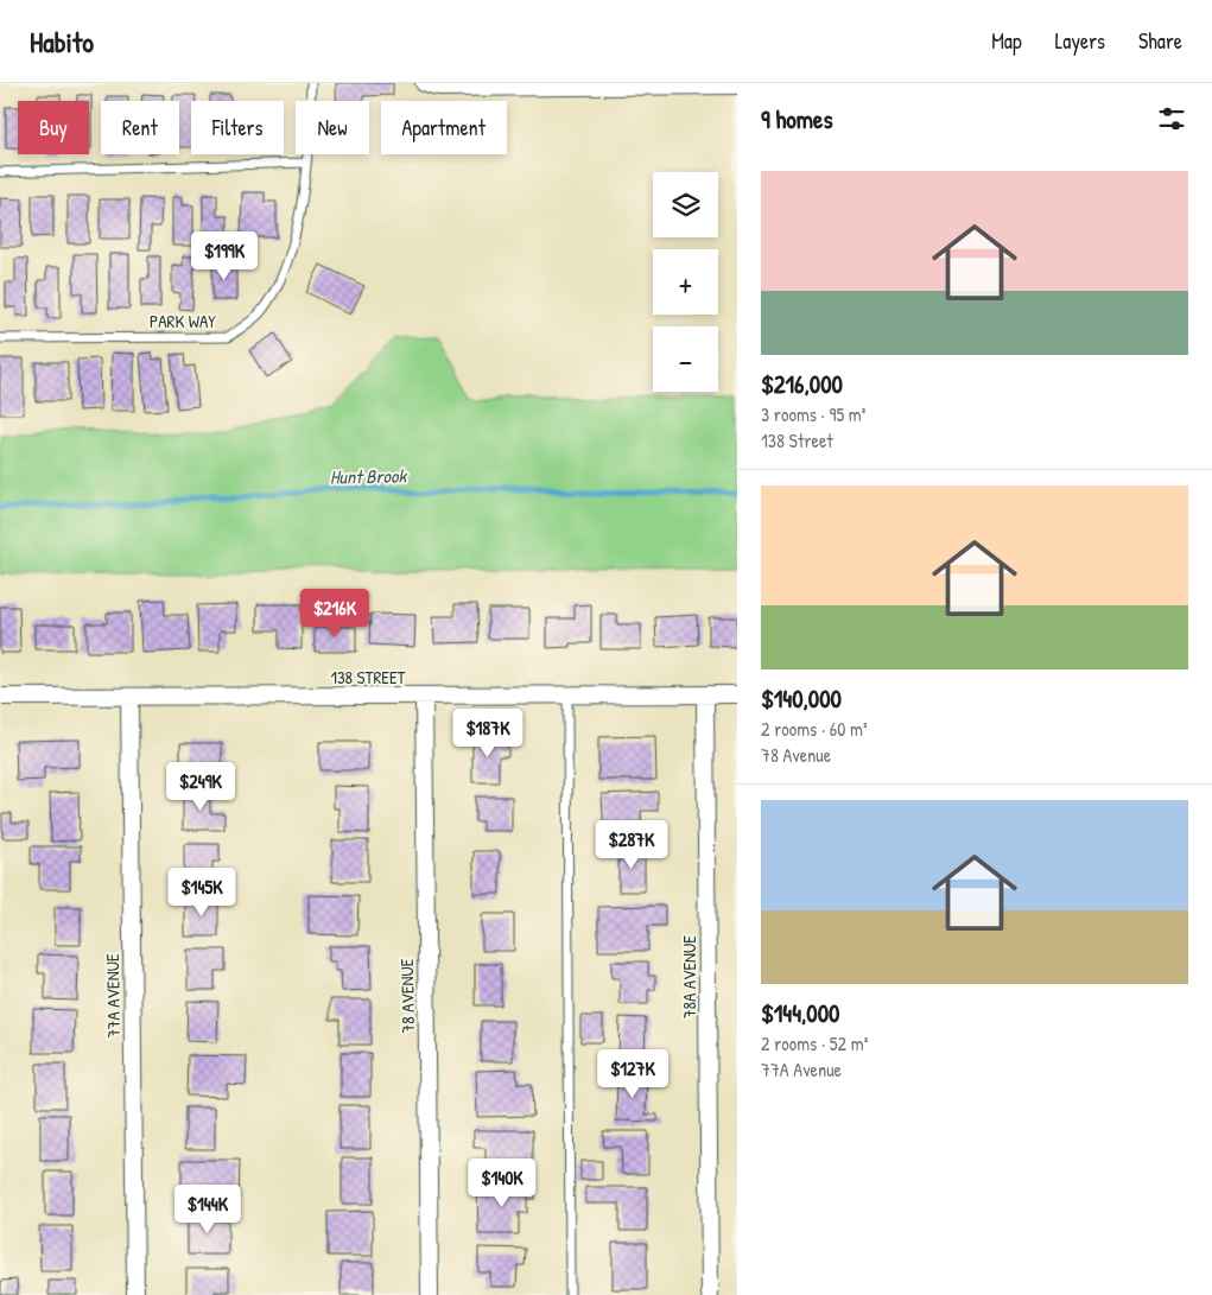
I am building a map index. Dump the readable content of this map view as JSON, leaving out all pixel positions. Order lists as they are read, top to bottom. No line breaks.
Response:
{"streets":{"street":["138 STREET","78A AVENUE","77A AVENUE","78 AVENUE"],"lane":["PARK WAY"]},"crossings":[["138 STREET","78A AVENUE"],["138 STREET","77A AVENUE"],["138 STREET","78 AVENUE"]],"water":["Hunt Brook"],"page":{"header":"Habito","nav":["Map","Layers","Share"],"heading":"9 homes","chip":["Buy","Rent","Filters","New","Apartment"],"list":[{"name":"$216,000","note":"3 rooms · 95 m² · 138 Street"},{"name":"$140,000","note":"2 rooms · 60 m² · 78 Avenue"},{"name":"$144,000","note":"2 rooms · 52 m² · 77A Avenue"}],"map_buttons":["+","−"],"price":["$199K","$216K","$187K","$249K","$287K","$145K","$127K","$140K","$144K"]}}
